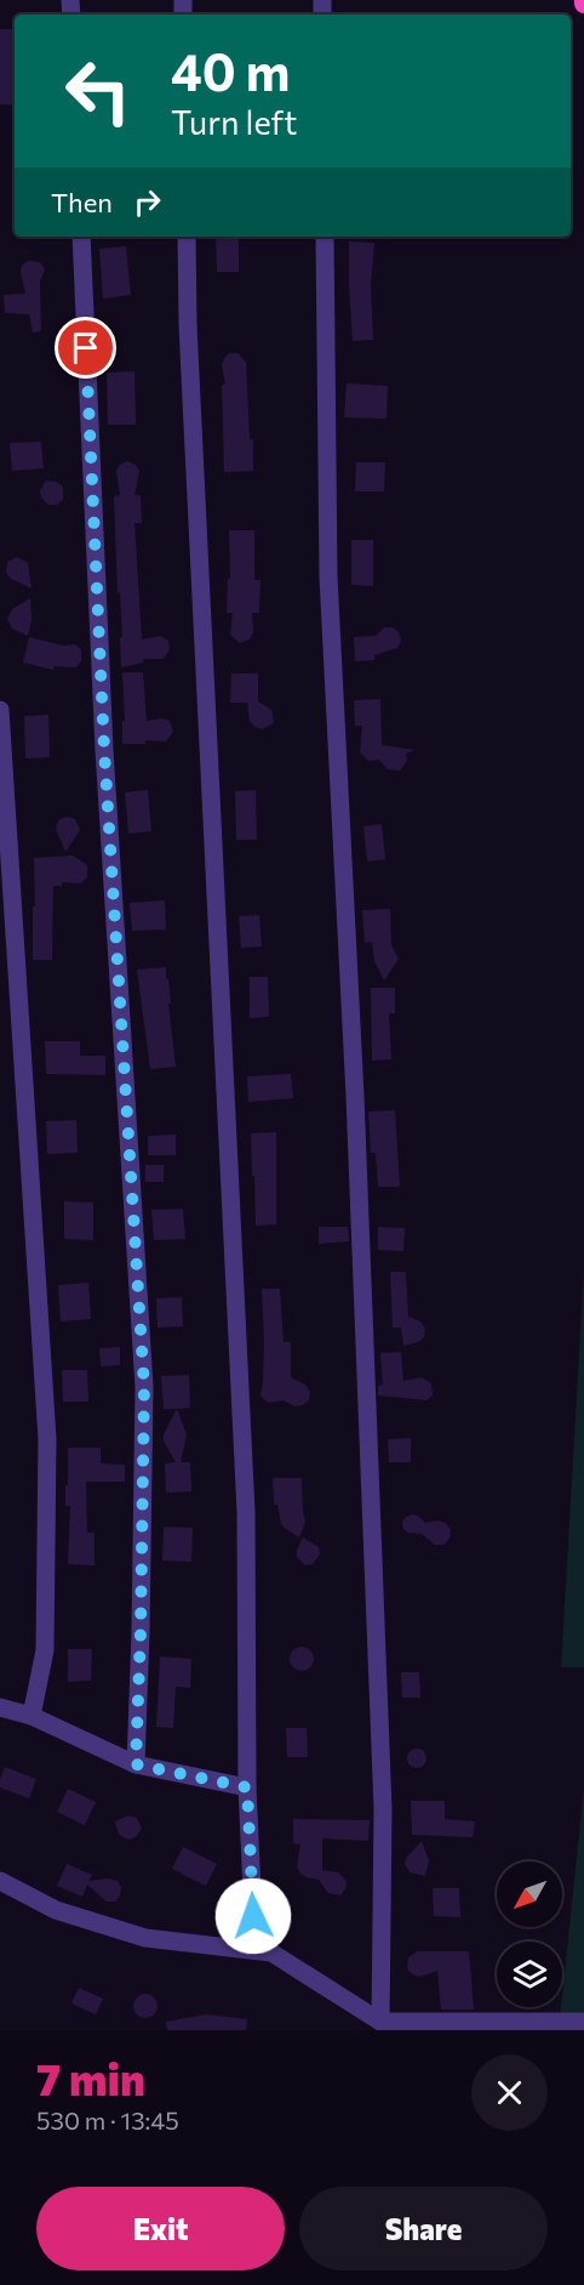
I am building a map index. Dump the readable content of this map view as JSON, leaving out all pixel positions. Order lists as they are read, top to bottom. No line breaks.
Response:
{"north":"bottom left","page":{"turn":["40 m","Turn left"],"then":"Then","heading":["7 min","530 m · 13:45"],"buttons":["Exit","Share"]}}
